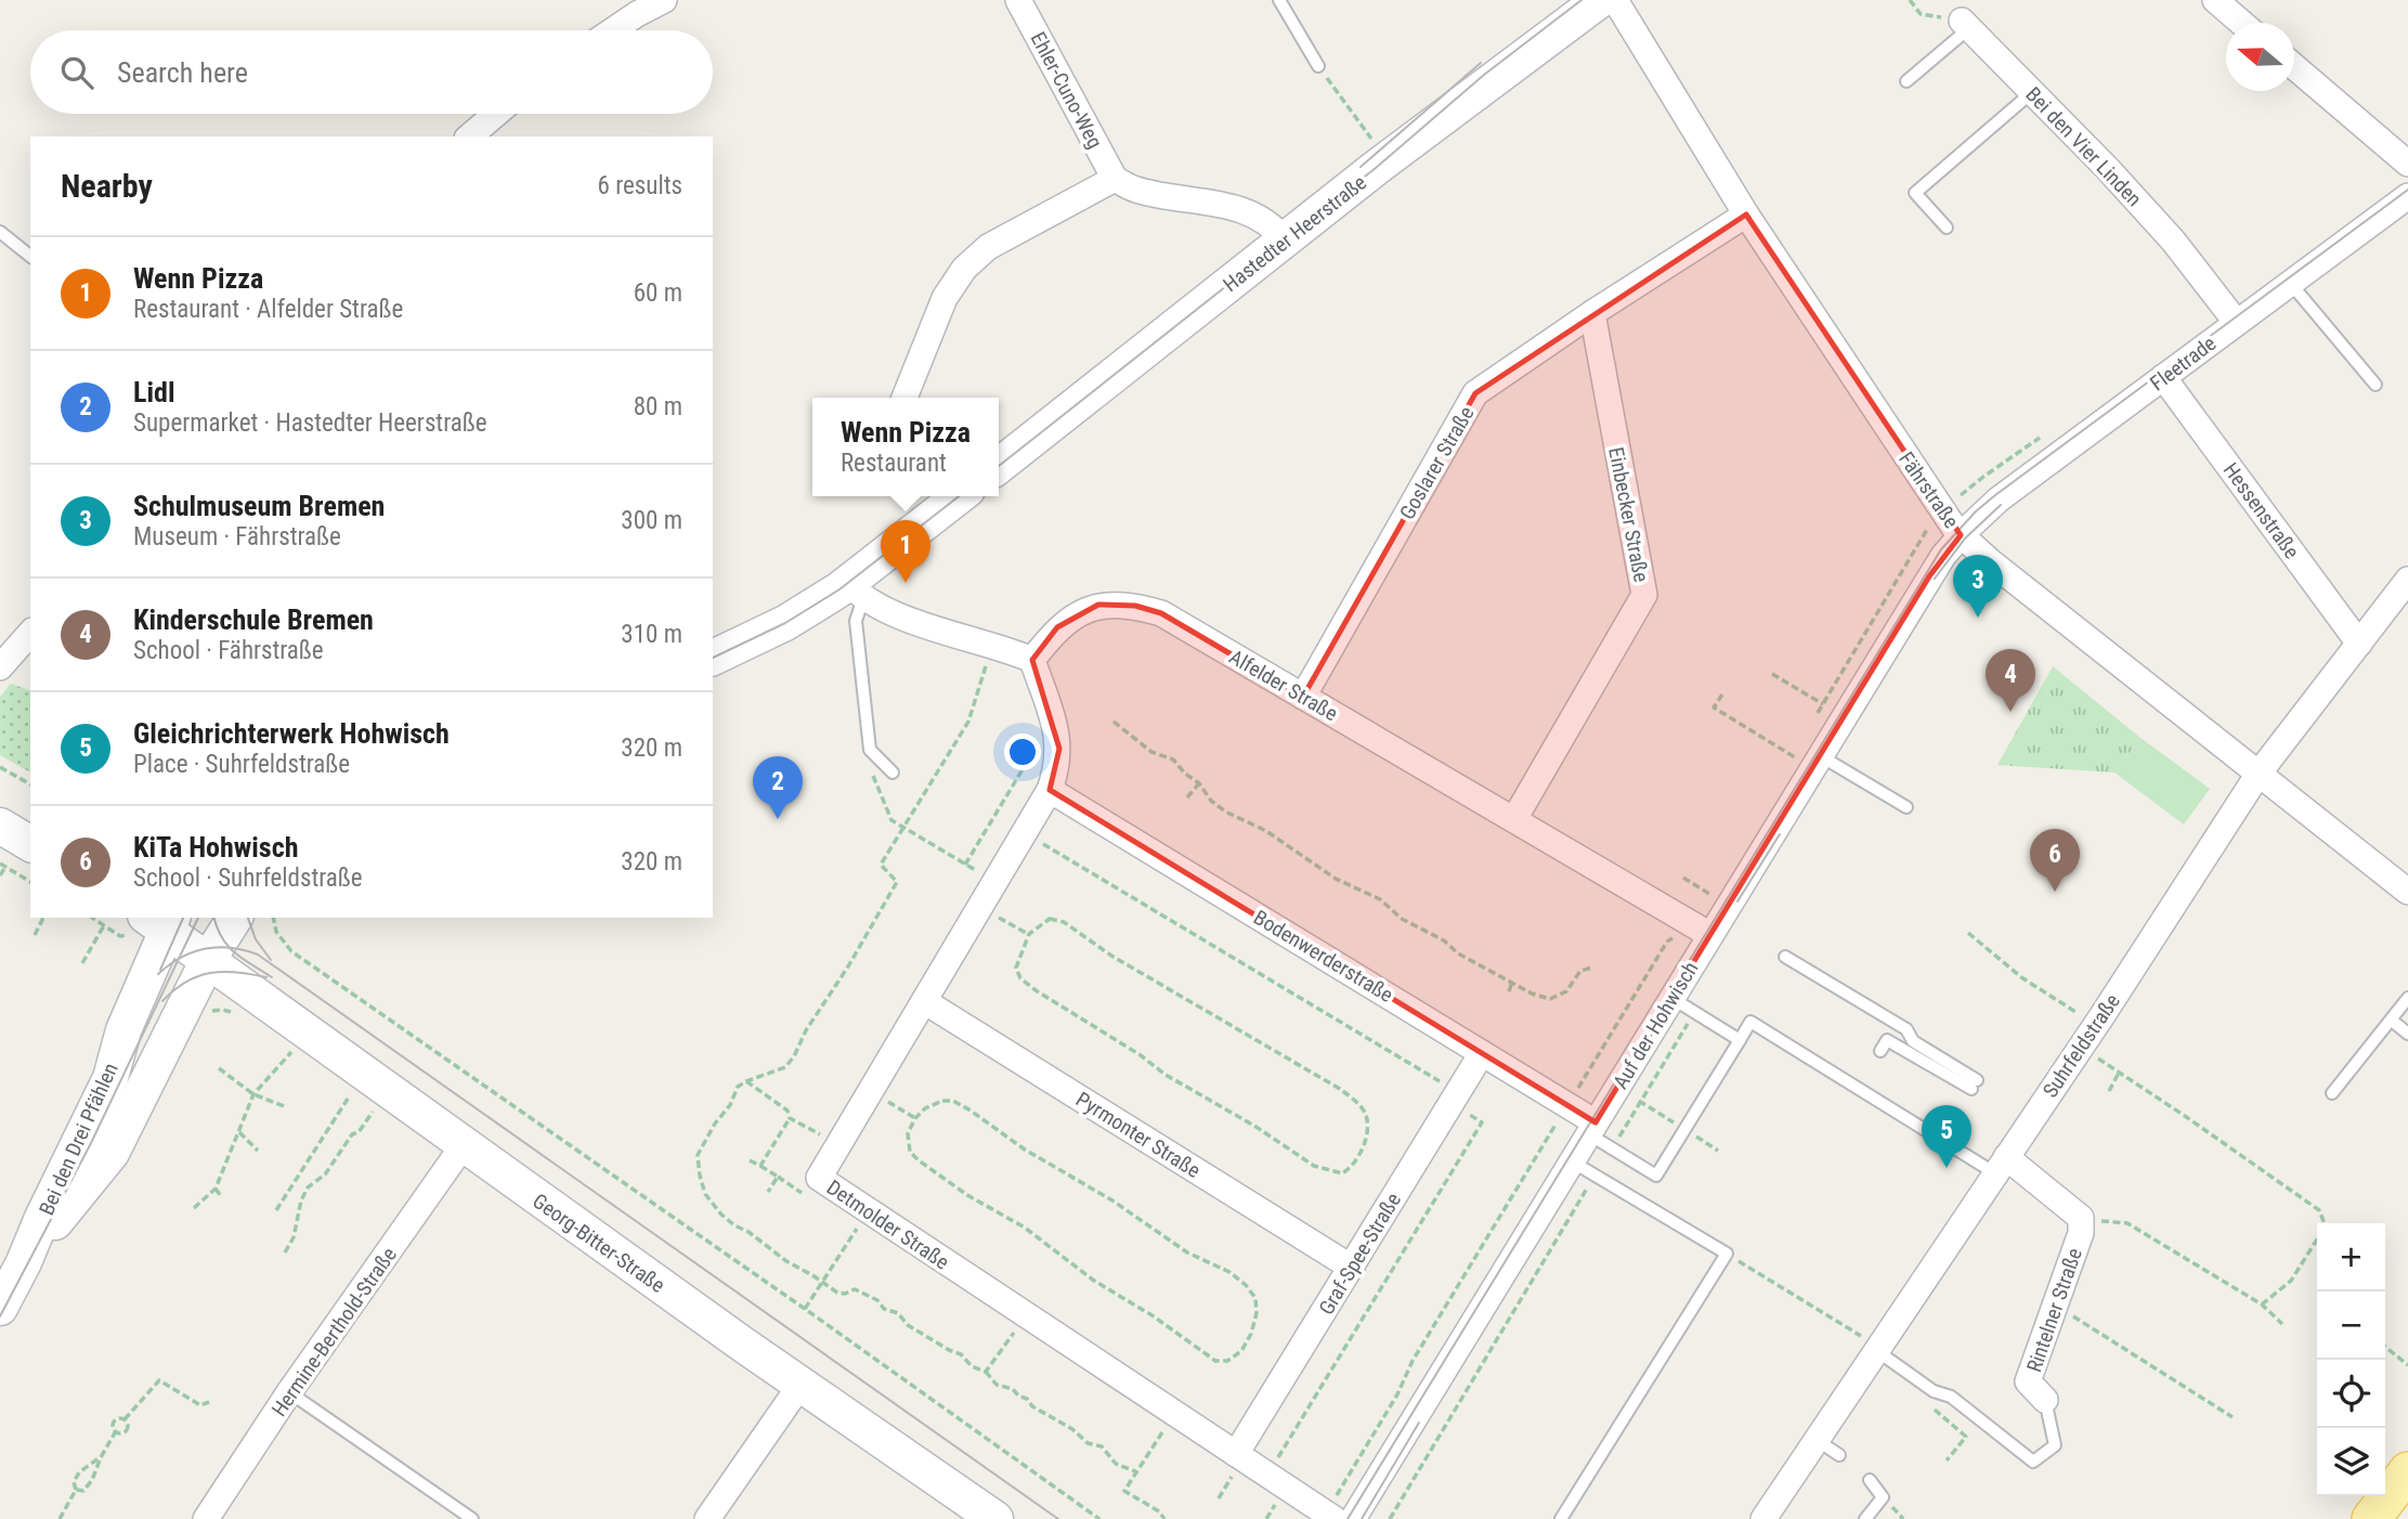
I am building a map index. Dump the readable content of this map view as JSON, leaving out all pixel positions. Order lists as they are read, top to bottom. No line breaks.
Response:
{"streets":{"street":["Ehler-Cuno-Weg","Bei den Vier Linden","Hastedter Heerstraße","Fleetrade","Goslarer Straße","Fährstraße","Hessenstraße","Einbecker Straße","Alfelder Straße","Bodenwerderstraße","Auf der Hohwisch","Suhrfeldstraße","Pyrmonter Straße","Bei den Drei Pfählen","Detmolder Straße","Georg-Bitter-Straße","Graf-Spee-Straße","Rintelner Straße","Hermine-Berthold-Straße"]},"crossings":[["Bei den Vier Linden","Fleetrade"],["Fleetrade","Fährstraße"],["Fleetrade","Hessenstraße"],["Fleetrade","Auf der Hohwisch"],["Goslarer Straße","Fährstraße"],["Goslarer Straße","Einbecker Straße"],["Goslarer Straße","Alfelder Straße"],["Fährstraße","Auf der Hohwisch"],["Fährstraße","Suhrfeldstraße"],["Hessenstraße","Suhrfeldstraße"],["Einbecker Straße","Alfelder Straße"],["Alfelder Straße","Auf der Hohwisch"],["Alfelder Straße","Detmolder Straße"],["Bodenwerderstraße","Auf der Hohwisch"],["Bodenwerderstraße","Detmolder Straße"],["Bodenwerderstraße","Graf-Spee-Straße"],["Suhrfeldstraße","Rintelner Straße"],["Pyrmonter Straße","Detmolder Straße"],["Pyrmonter Straße","Graf-Spee-Straße"],["Bei den Drei Pfählen","Georg-Bitter-Straße"],["Detmolder Straße","Graf-Spee-Straße"],["Georg-Bitter-Straße","Hermine-Berthold-Straße"]],"north":"left","page":{"search":"Search here","heading":["Nearby","6 results"],"list":[{"mark":"1","name":"Wenn Pizza","note":"Restaurant · Alfelder Straße","value":"60 m"},{"mark":"2","name":"Lidl","note":"Supermarket · Hastedter Heerstraße","value":"80 m"},{"mark":"3","name":"Schulmuseum Bremen","note":"Museum · Fährstraße","value":"300 m"},{"mark":"4","name":"Kinderschule Bremen","note":"School · Fährstraße","value":"310 m"},{"mark":"5","name":"Gleichrichterwerk Hohwisch","note":"Place · Suhrfeldstraße","value":"320 m"},{"mark":"6","name":"KiTa Hohwisch","note":"School · Suhrfeldstraße","value":"320 m"}],"popup":["Wenn Pizza","Restaurant"],"pins":["1","3","4","2","6","5"],"map_buttons":["+","−"]}}
